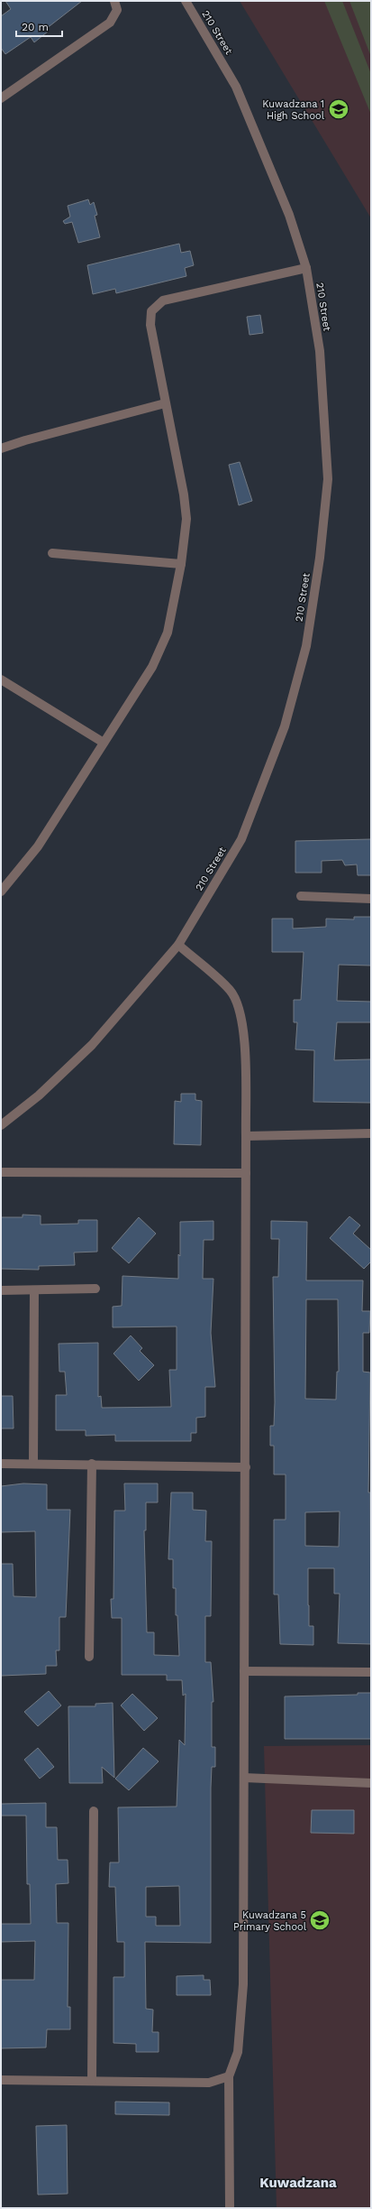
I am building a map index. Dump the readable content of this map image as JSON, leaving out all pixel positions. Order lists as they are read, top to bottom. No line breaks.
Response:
{"streets":{"street":["210 Street"]},"districts":["Kuwadzana"],"places":{"school or university":["Kuwadzana 1 High School","Kuwadzana 5 Primary School"]},"scale_bar":"20 m"}
